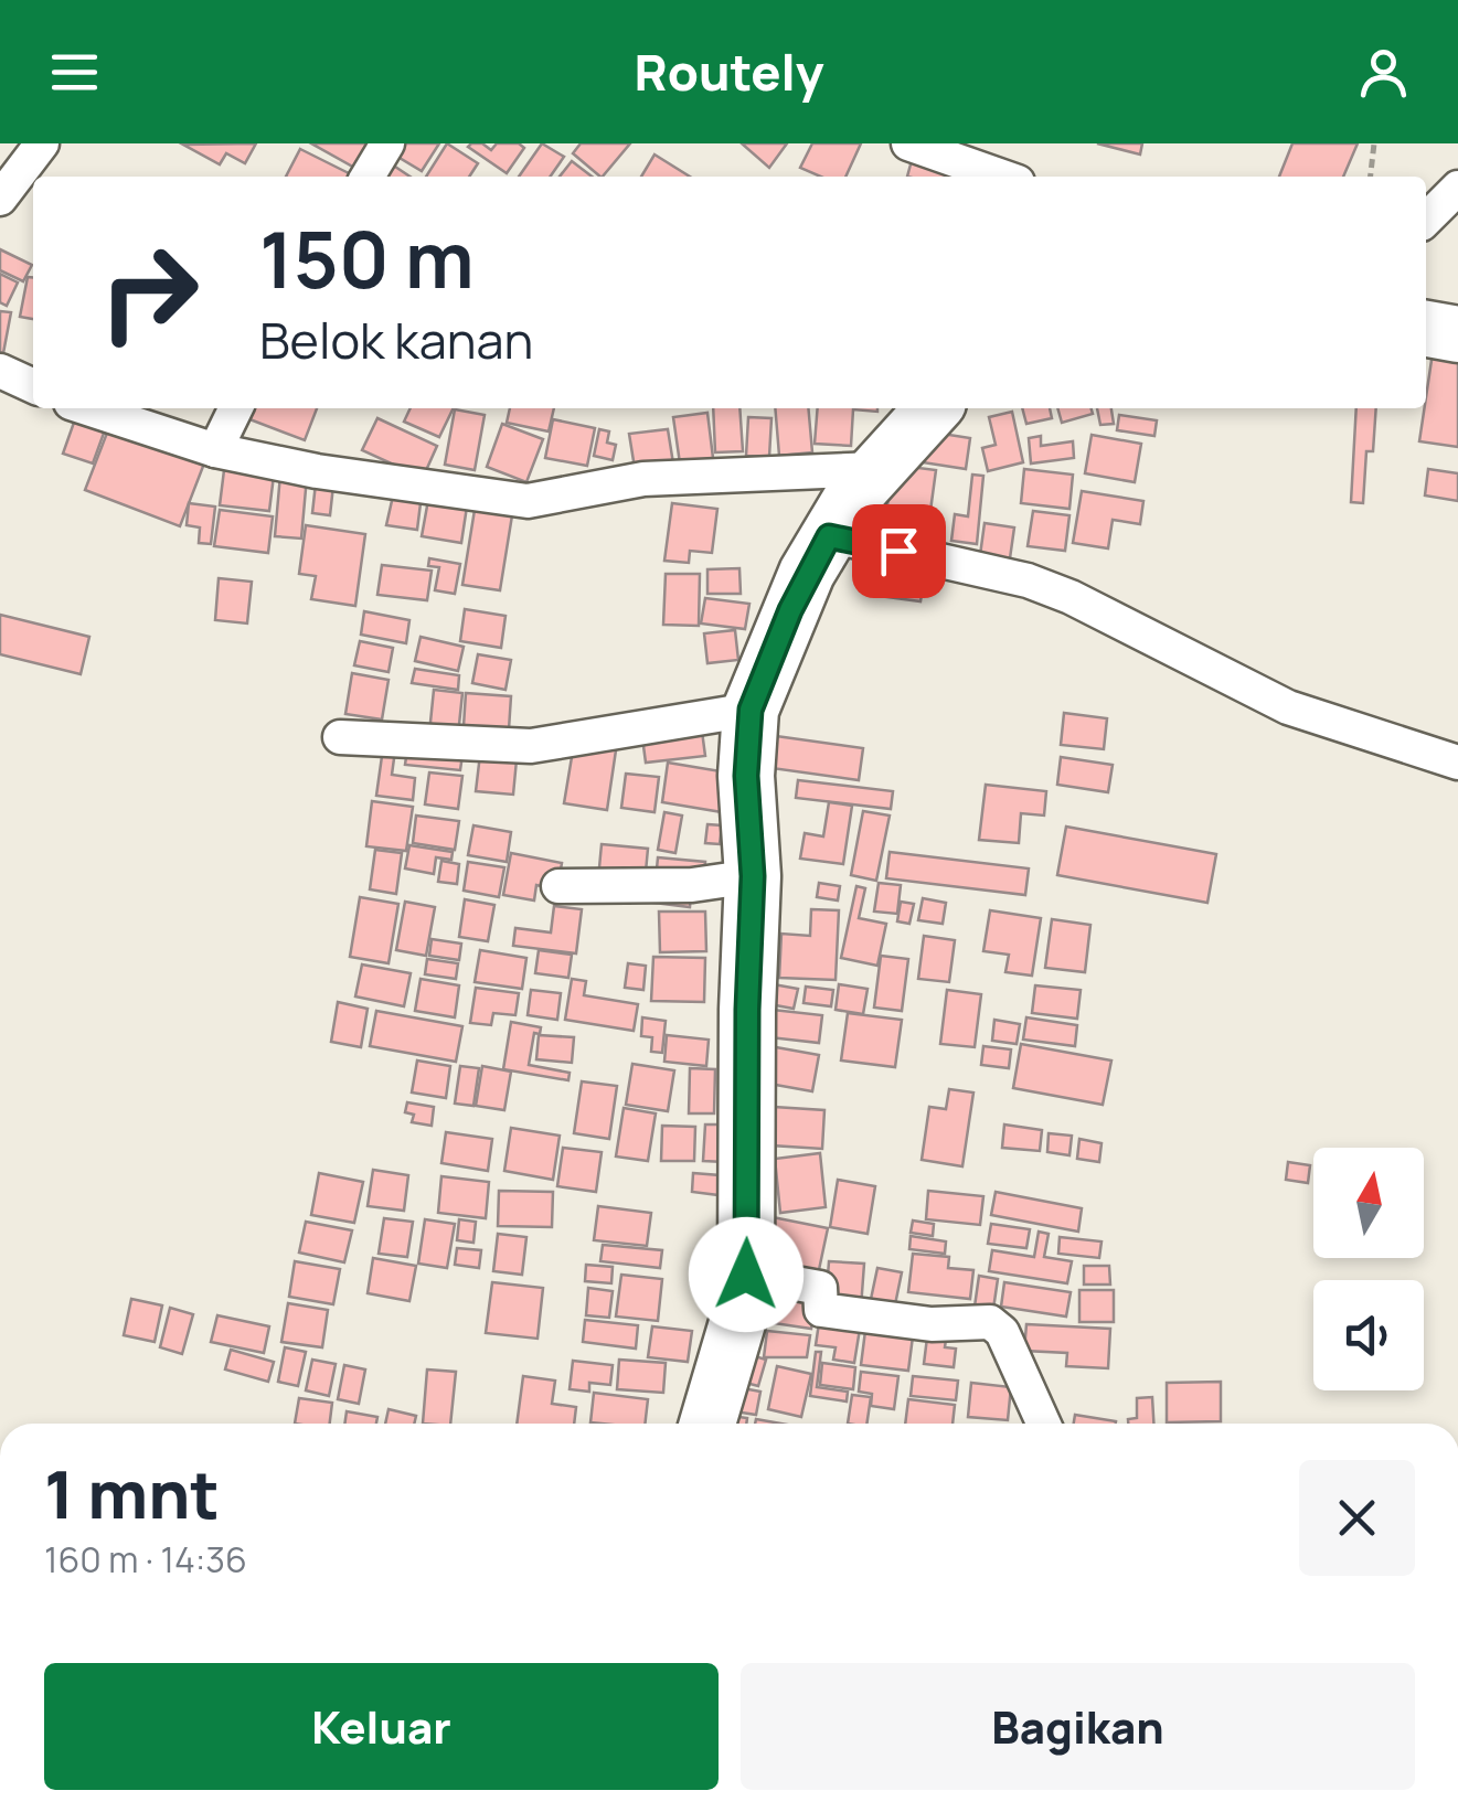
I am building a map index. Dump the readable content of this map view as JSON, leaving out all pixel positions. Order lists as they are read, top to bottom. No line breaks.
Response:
{"north":"top","page":{"header":"Routely","turn":["150 m","Belok kanan"],"heading":["1 mnt","160 m · 14:36"],"buttons":["Keluar","Bagikan"]}}
